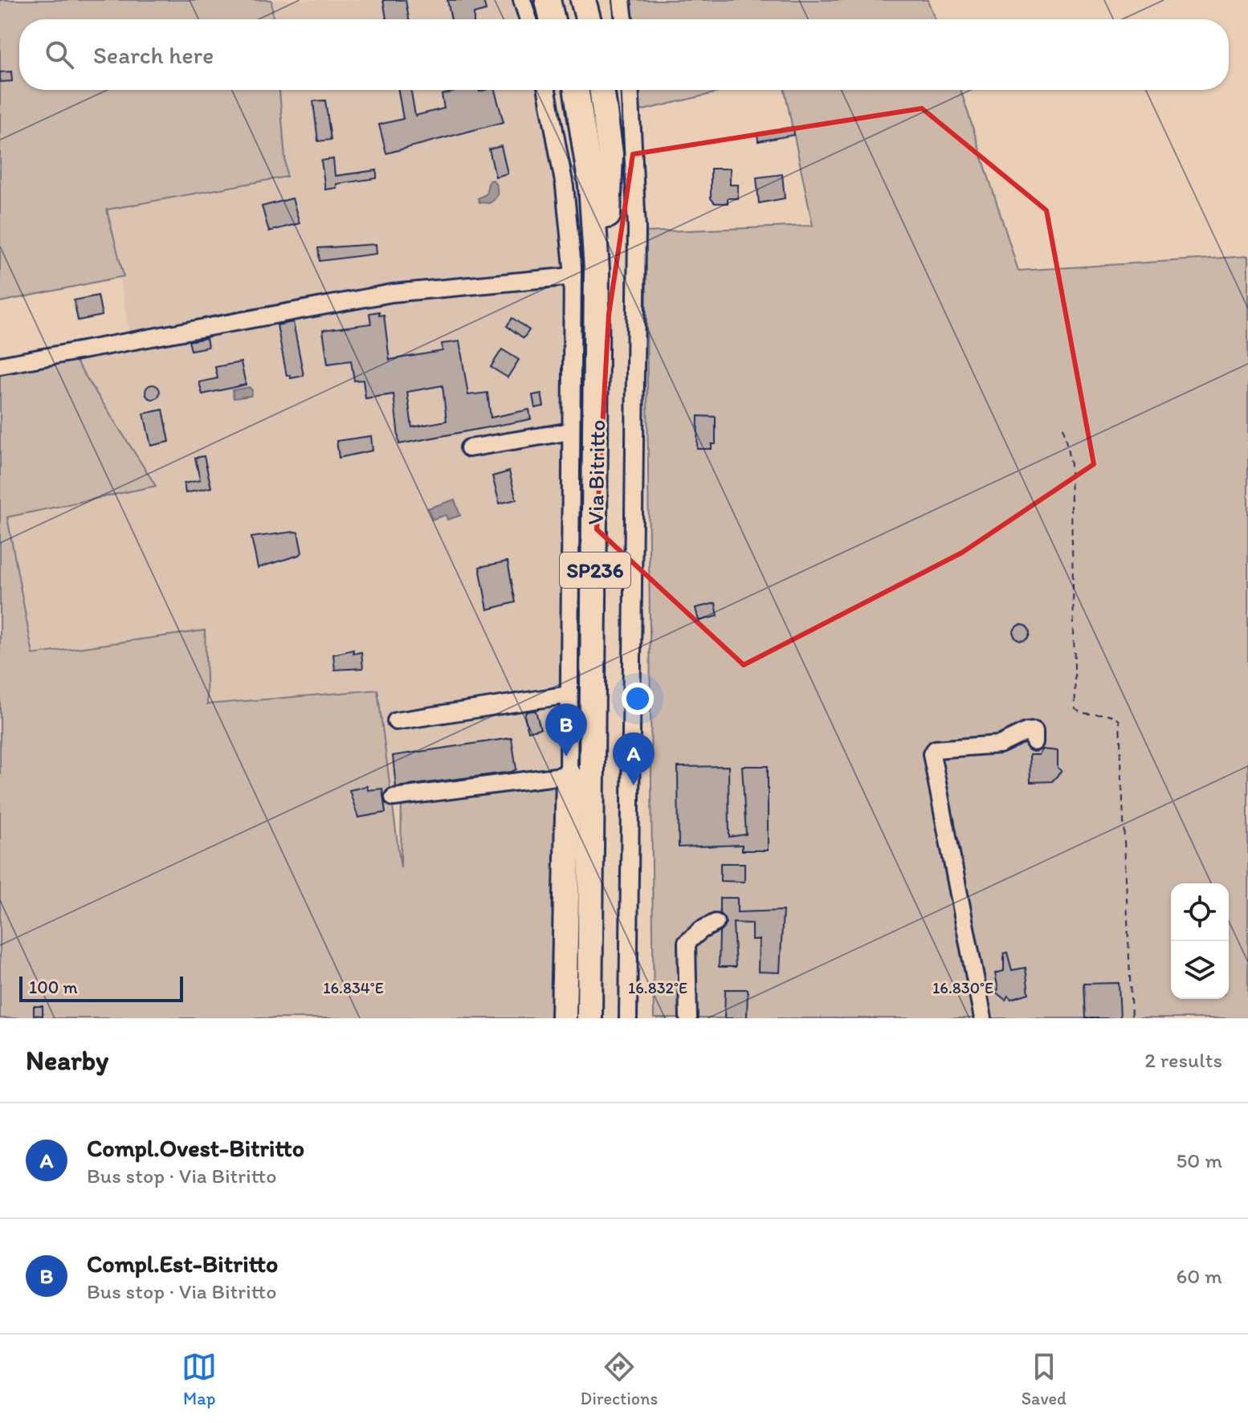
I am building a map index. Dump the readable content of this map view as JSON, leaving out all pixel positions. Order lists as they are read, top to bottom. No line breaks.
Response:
{"streets":{"highway":["Via Bitritto","SP236"]},"scale_bar":"100 m","page":{"search":"Search here","pins":["B","A"],"scale":"100 m","heading":["Nearby","2 results"],"list":[{"mark":"A","name":"Compl.Ovest-Bitritto","note":"Bus stop · Via Bitritto","value":"50 m"},{"mark":"B","name":"Compl.Est-Bitritto","note":"Bus stop · Via Bitritto","value":"60 m"}],"nav":["Map","Directions","Saved"]},"coordinates":["16.834°E","16.832°E","16.830°E"]}
